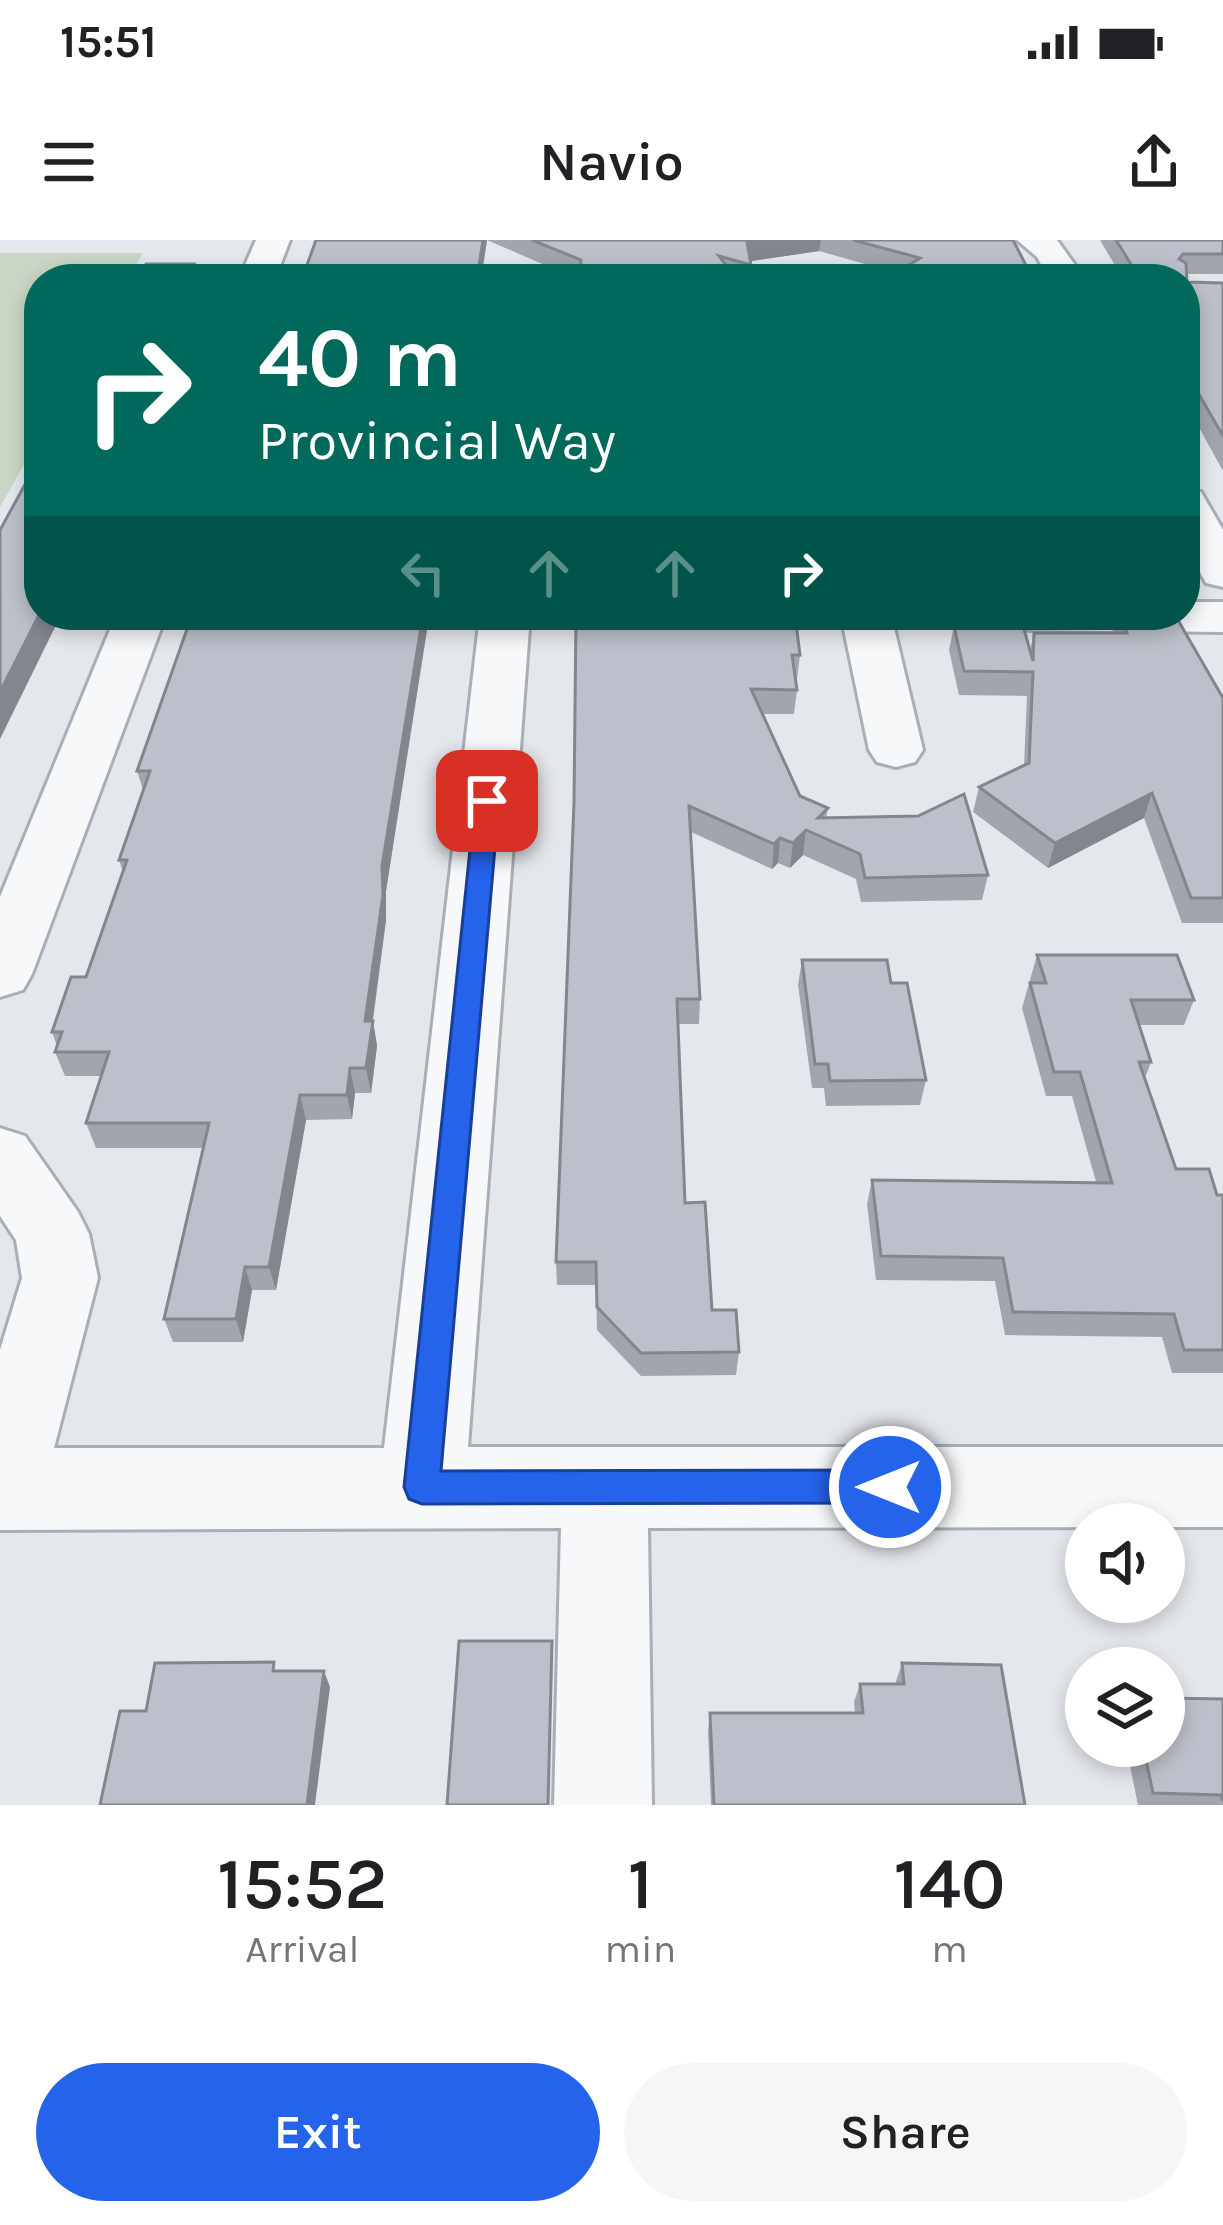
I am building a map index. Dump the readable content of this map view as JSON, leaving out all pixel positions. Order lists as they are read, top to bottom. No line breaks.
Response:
{"page":{"status":"15:51","header":"Navio","turn":["40 m","Provincial Way"],"eta":["15:52","Arrival","1","min","140","m"],"buttons":["Exit","Share"]}}
